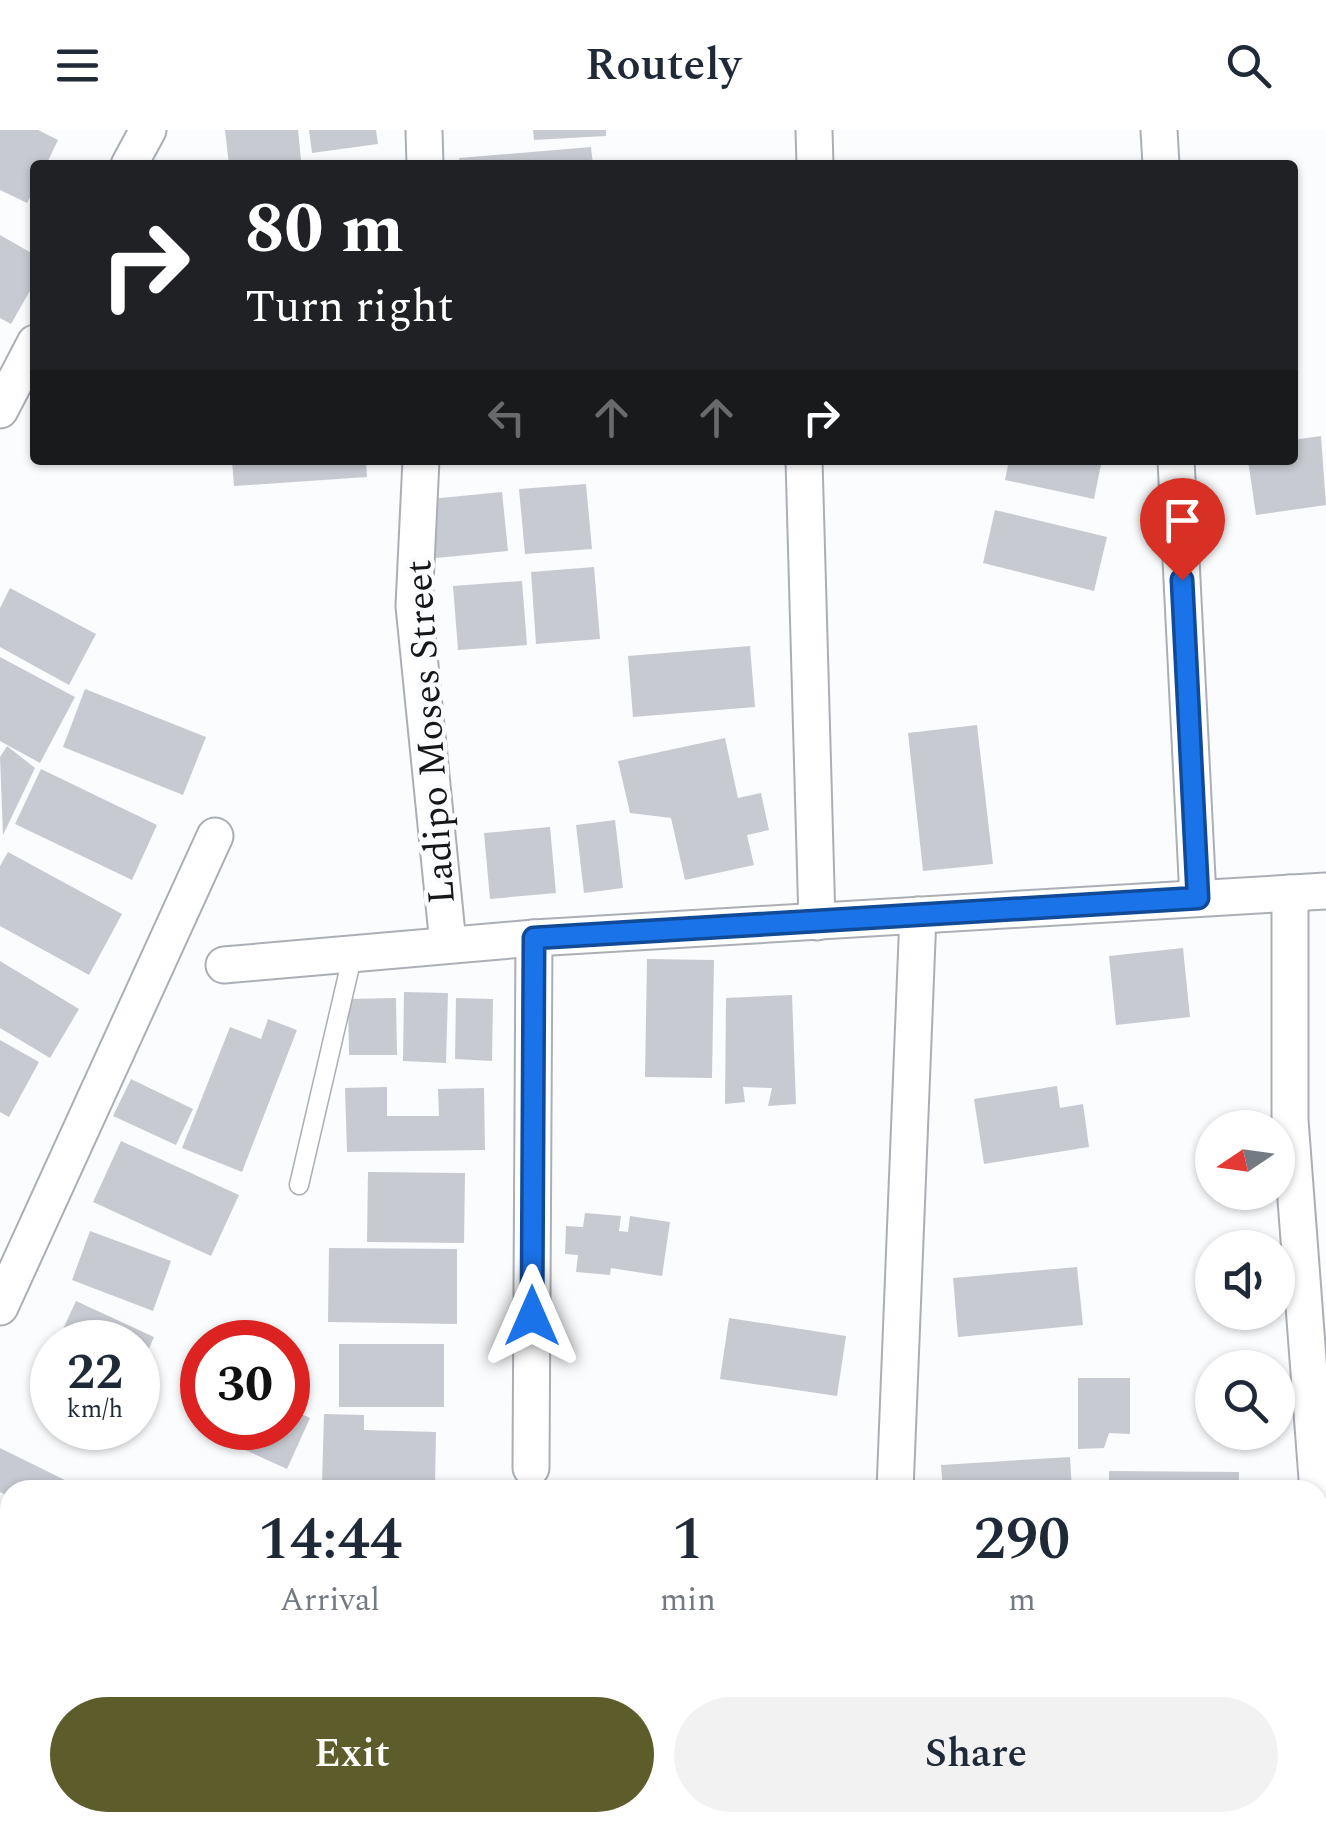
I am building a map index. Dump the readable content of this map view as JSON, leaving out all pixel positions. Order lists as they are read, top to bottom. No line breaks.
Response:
{"streets":{"street":["Ladipo Moses Street"]},"north":"left","page":{"header":"Routely","turn":["80 m","Turn right"],"speed":"22 km/h","limit":"30","eta":["14:44","Arrival","1","min","290","m"],"buttons":["Exit","Share"]}}
